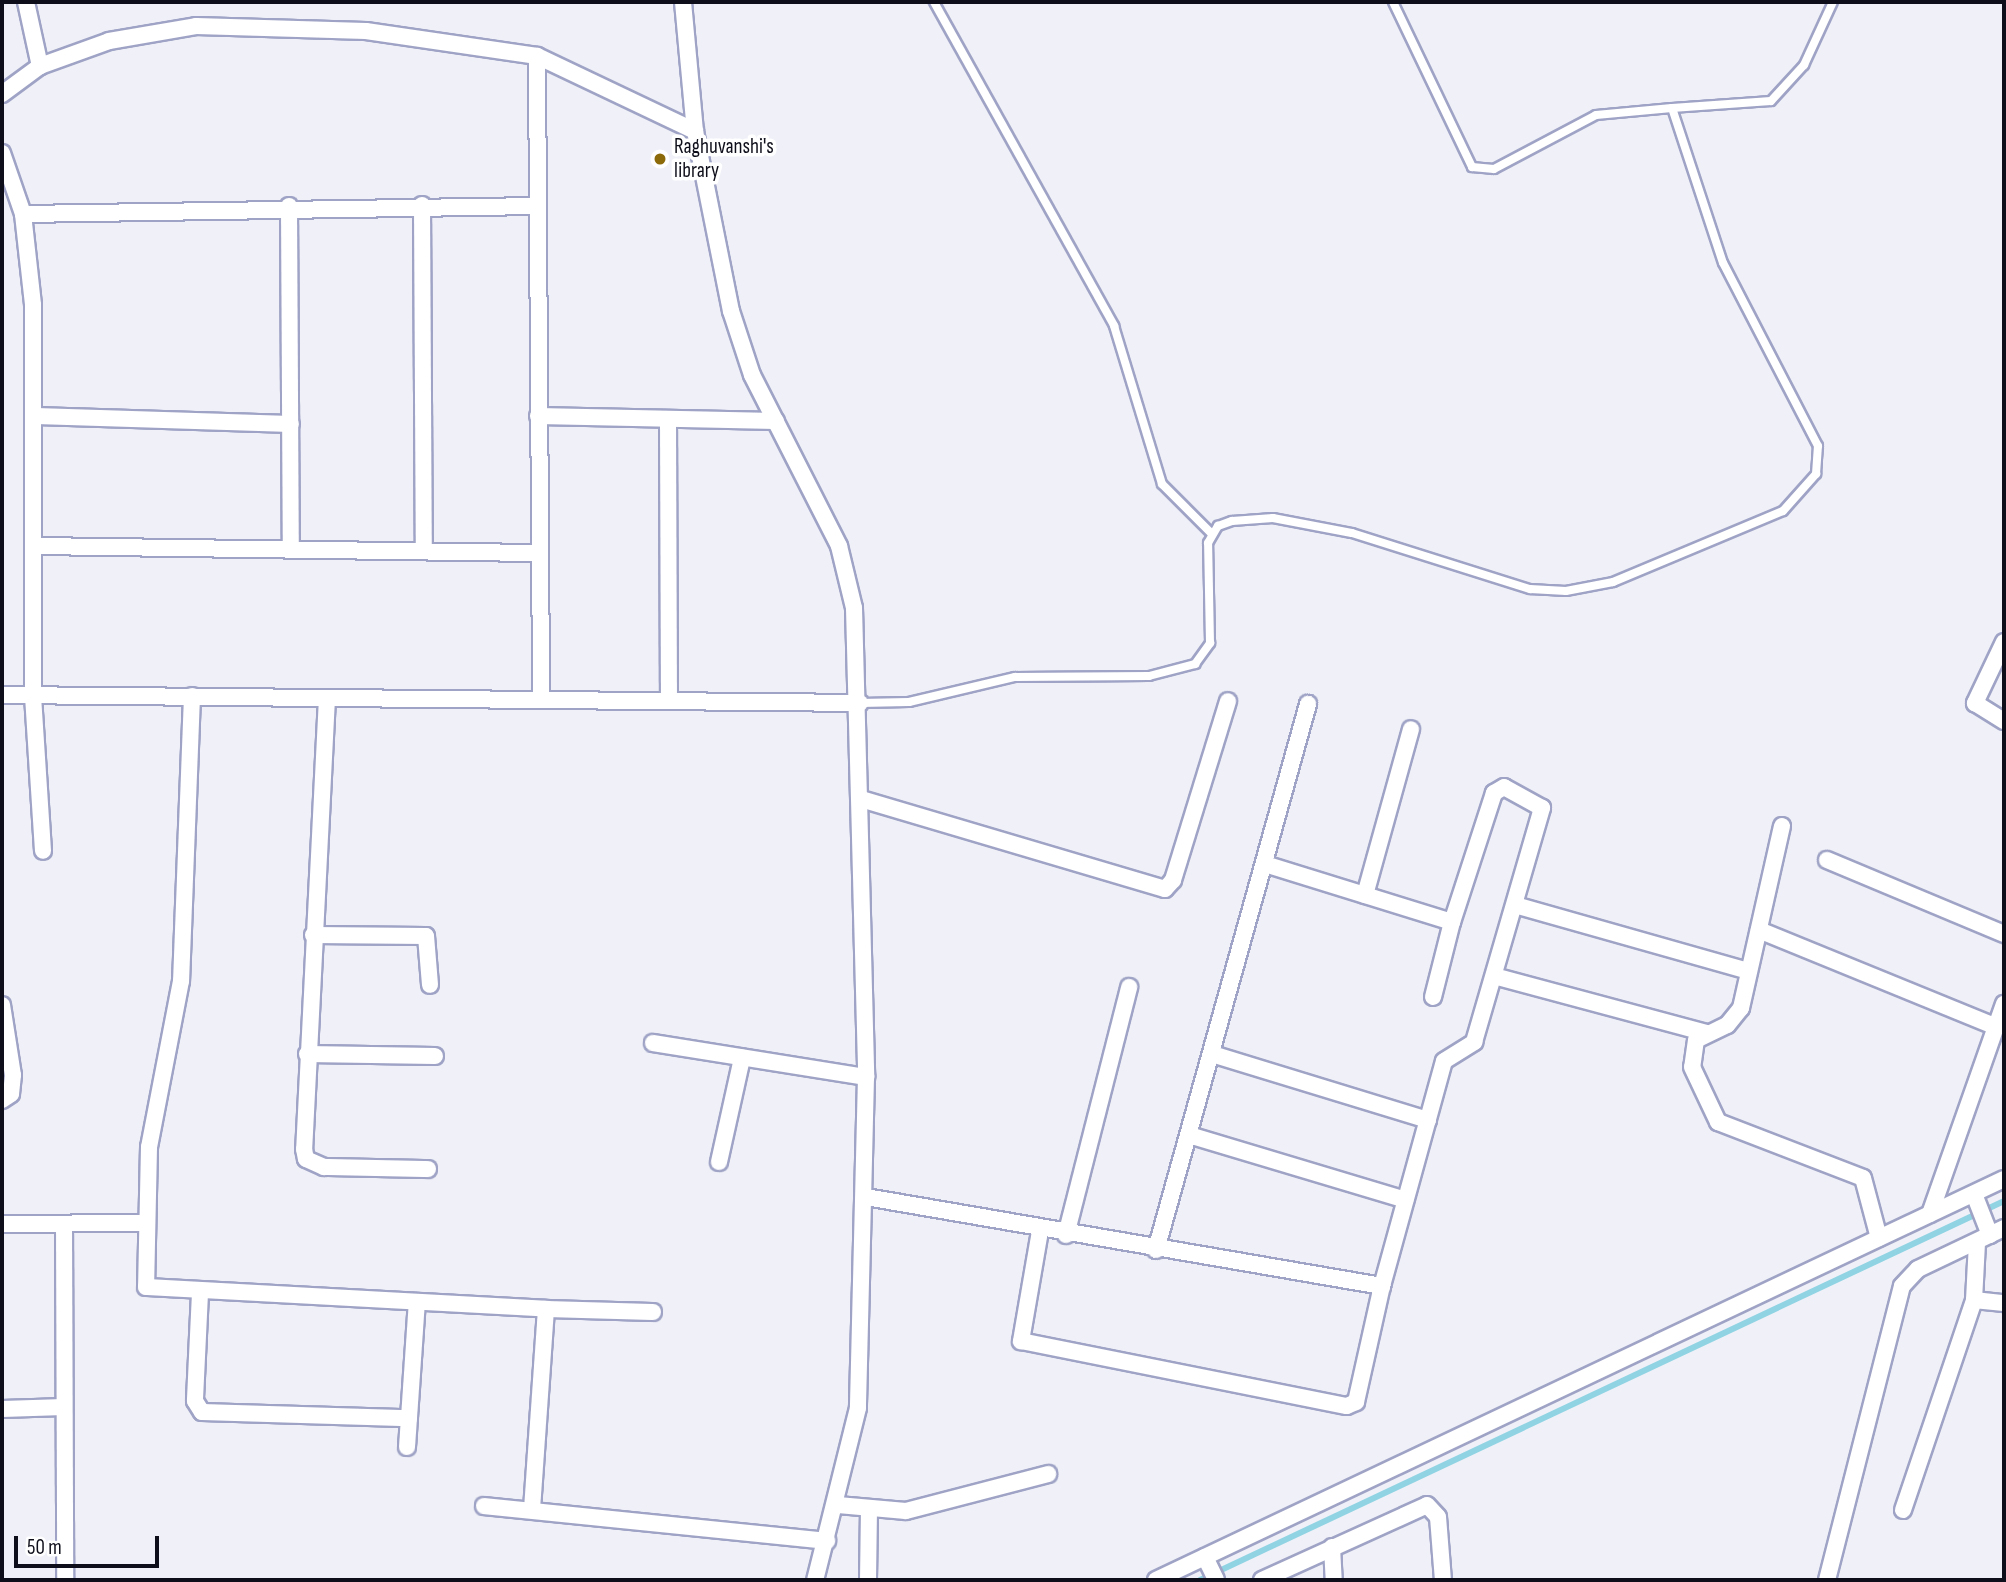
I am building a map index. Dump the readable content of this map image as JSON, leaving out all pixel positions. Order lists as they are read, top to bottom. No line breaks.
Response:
{"places":["Raghuvanshi's library"],"scale_bar":"50 m"}
